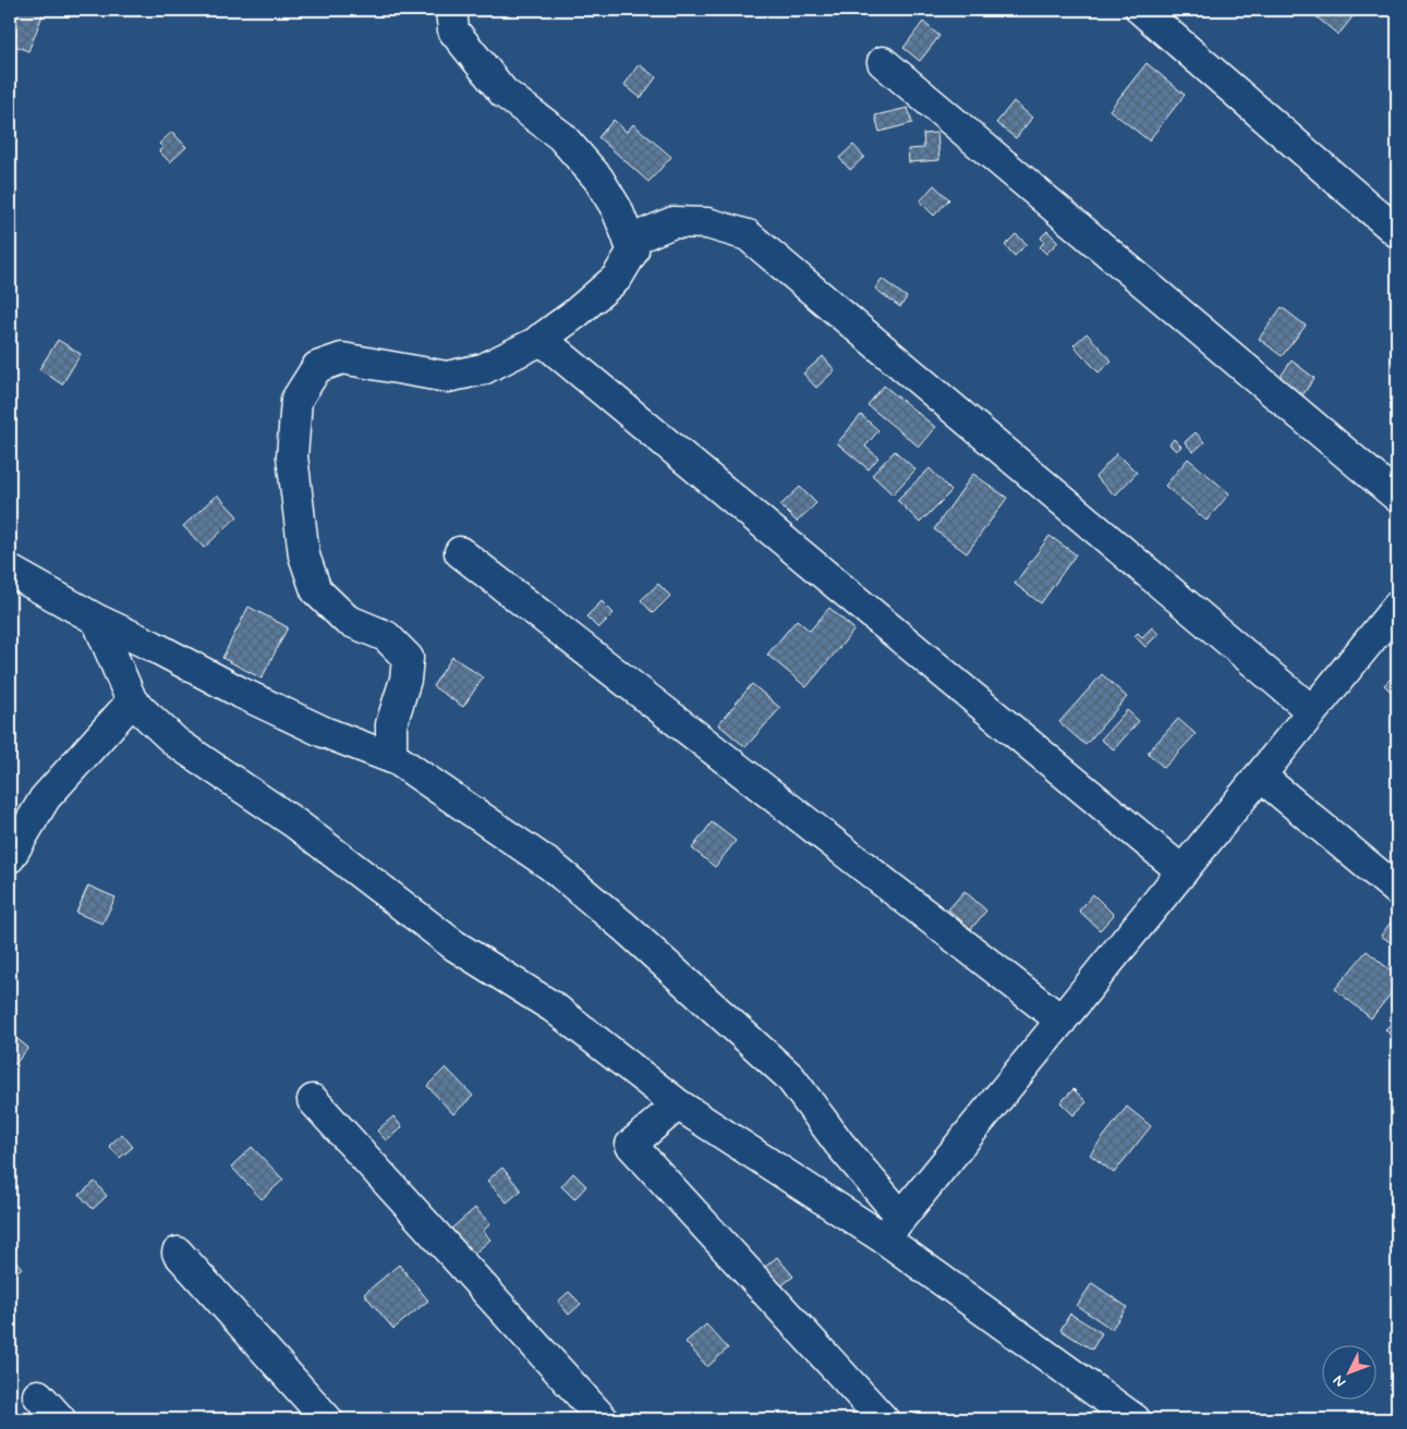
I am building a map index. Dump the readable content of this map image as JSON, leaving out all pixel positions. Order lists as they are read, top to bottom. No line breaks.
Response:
{"north":"bottom left"}
